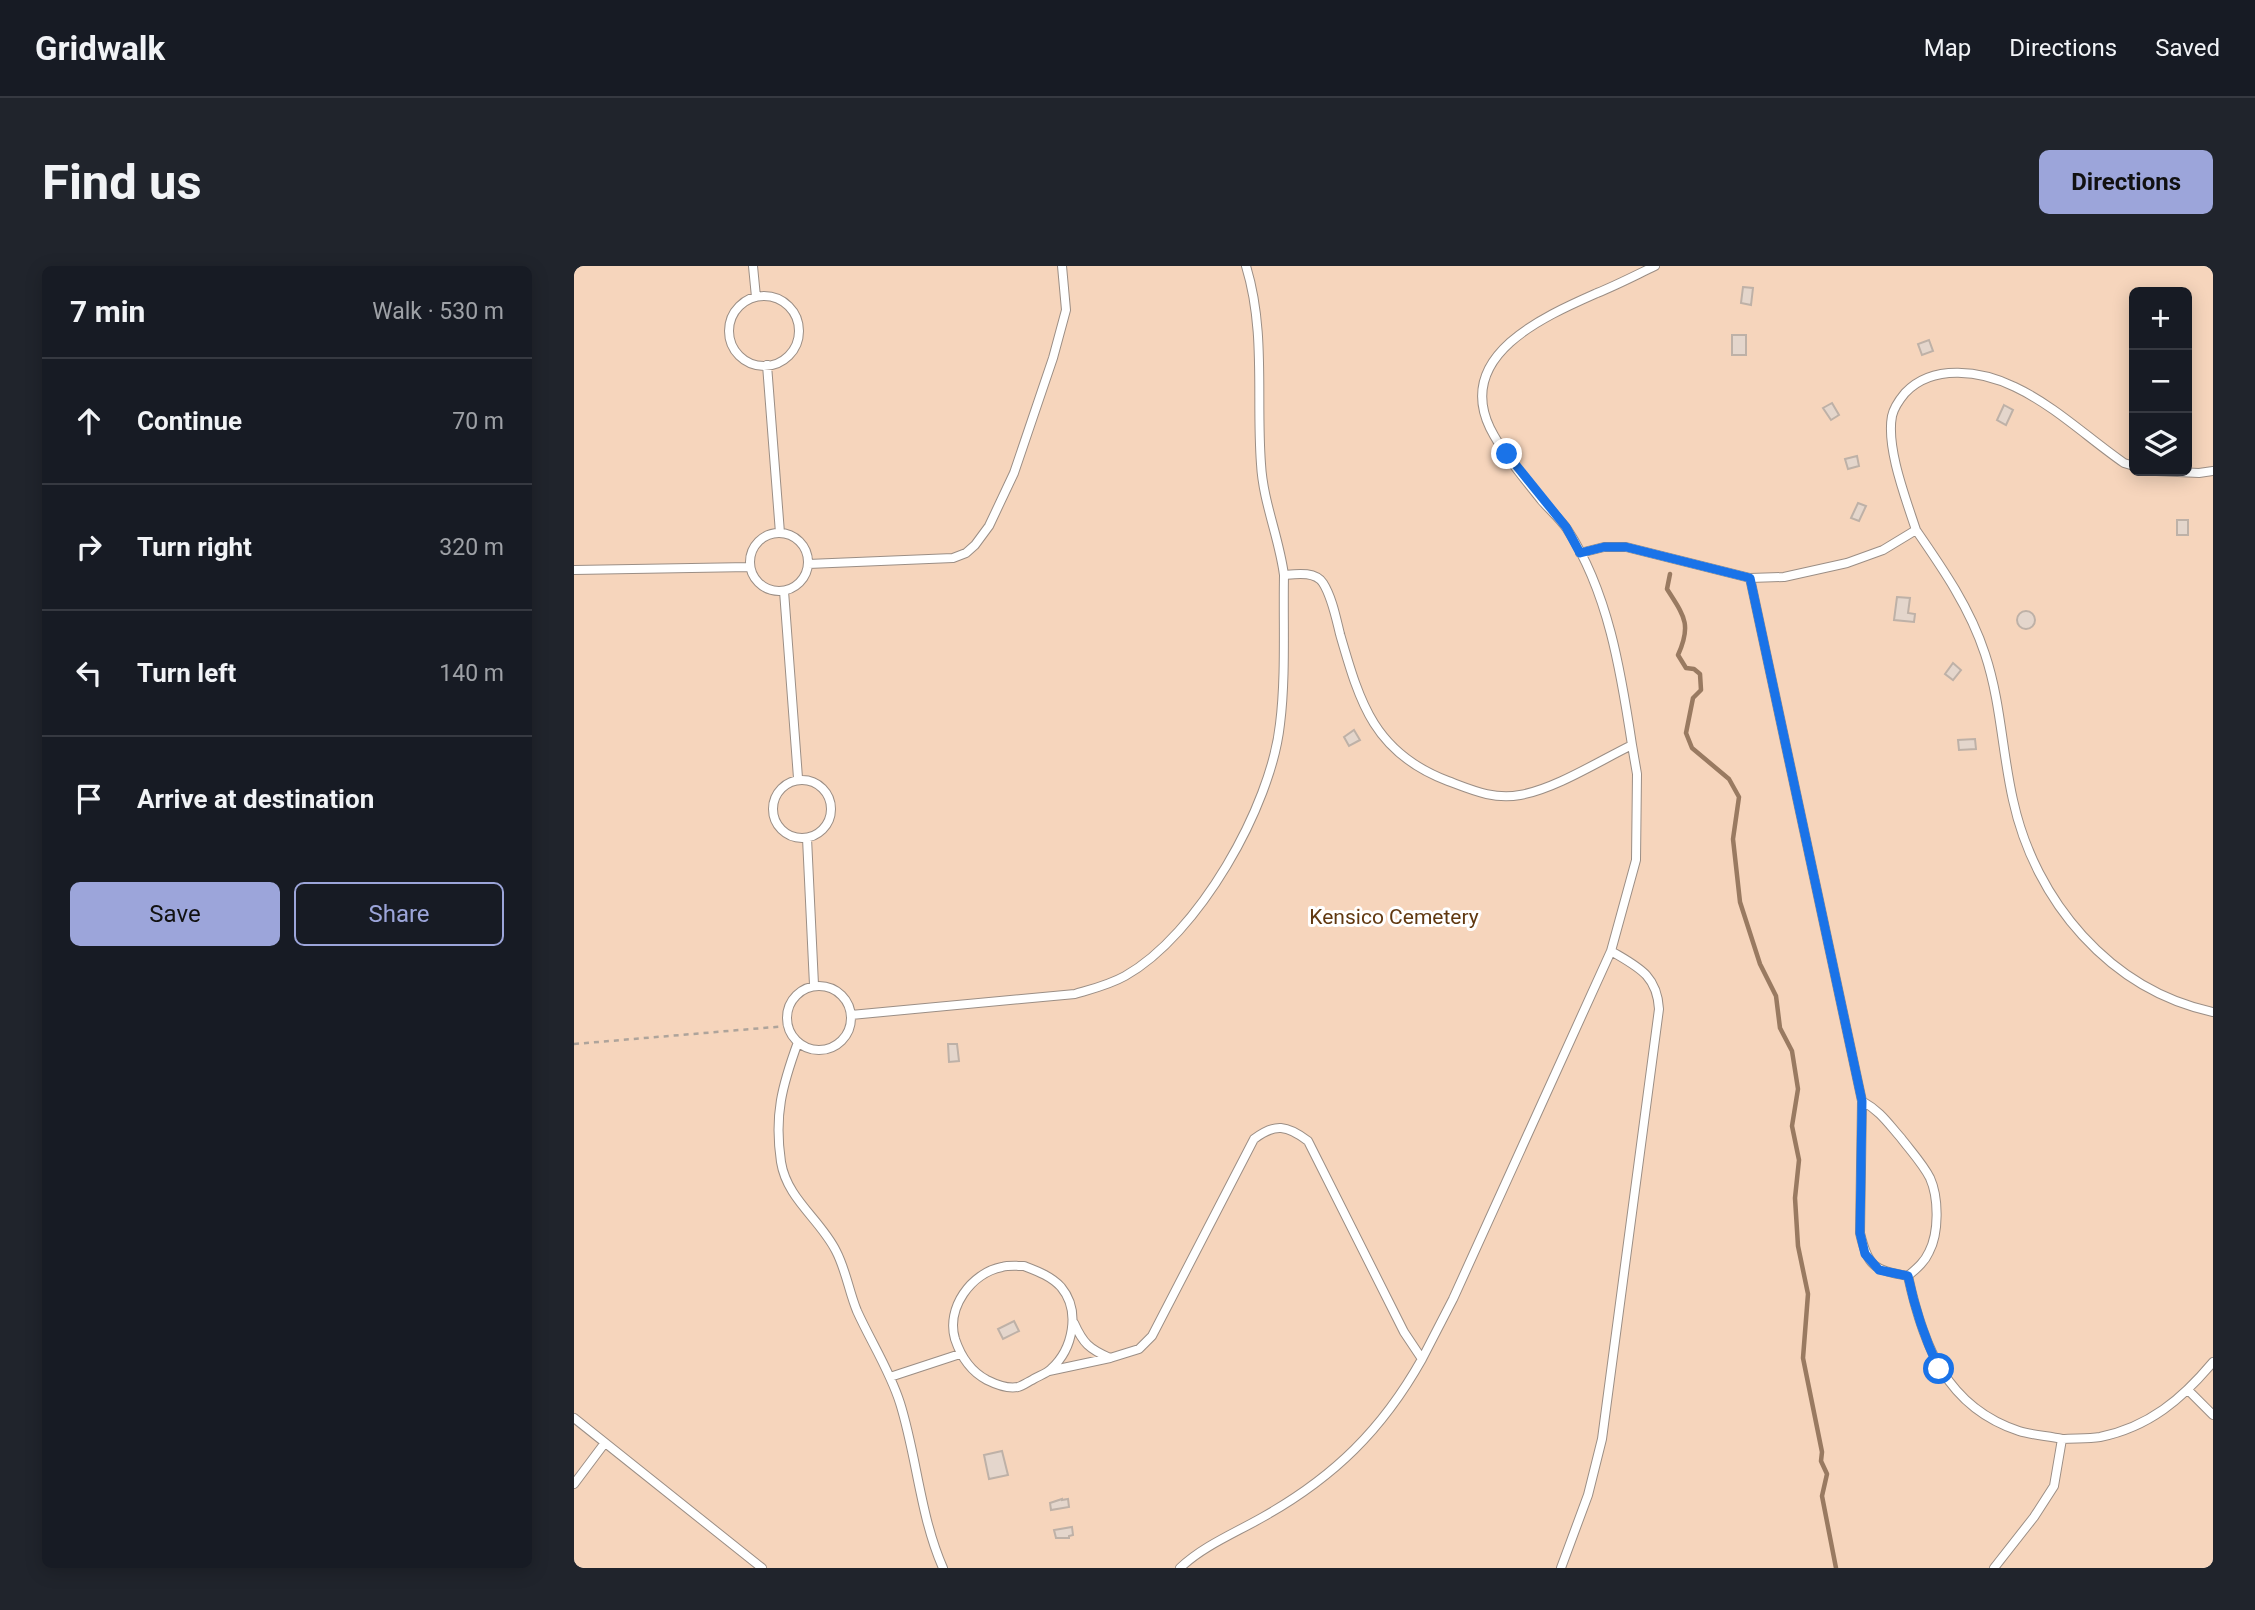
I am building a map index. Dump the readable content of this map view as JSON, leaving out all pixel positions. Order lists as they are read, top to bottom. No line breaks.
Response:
{"parks":["Kensico Cemetery"],"page":{"header":"Gridwalk","nav":["Map","Directions","Saved"],"buttons":["Directions",["Save","Share"]],"title":"Find us","heading":["7 min","Walk · 530 m"],"map_buttons":["+","−"],"list":[["Continue","70 m"],["Turn right","320 m"],["Turn left","140 m"],"Arrive at destination"]}}
